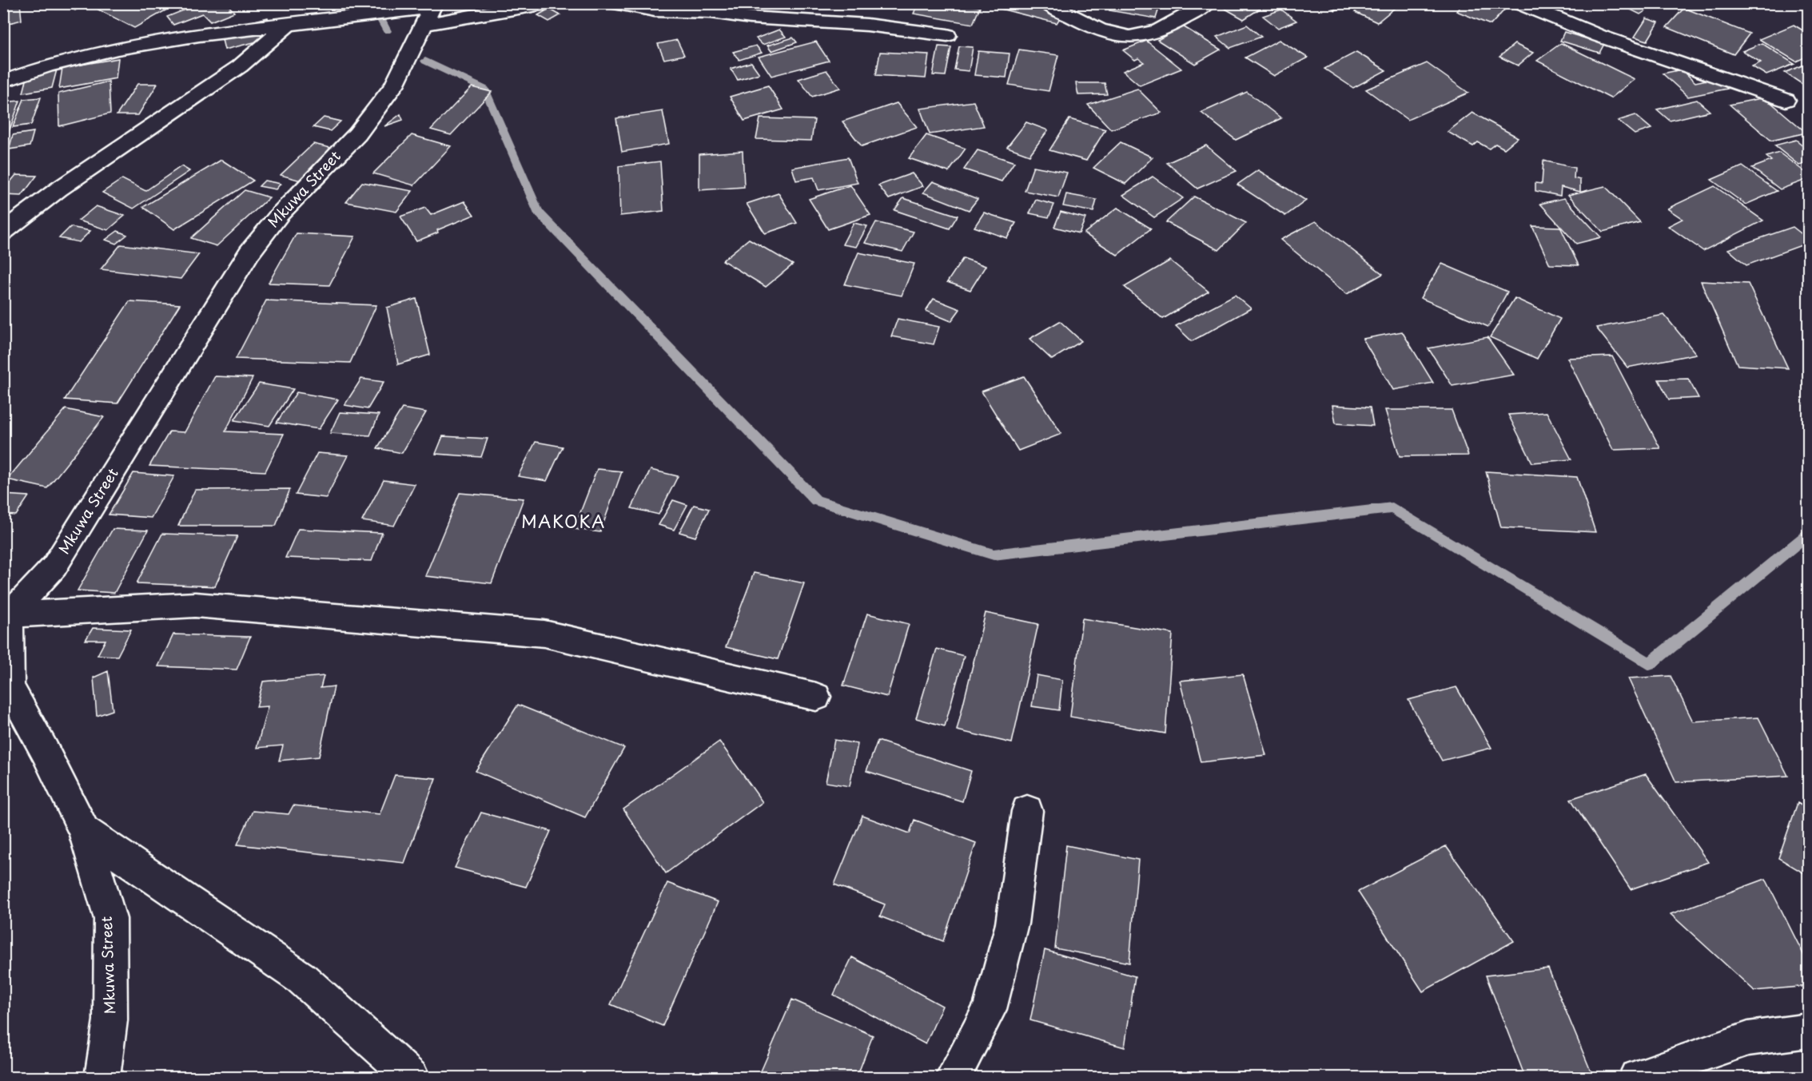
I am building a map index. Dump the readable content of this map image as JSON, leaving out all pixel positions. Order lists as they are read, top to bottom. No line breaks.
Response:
{"streets":{"street":["Mkuwa Street"]},"districts":["MAKOKA"]}
